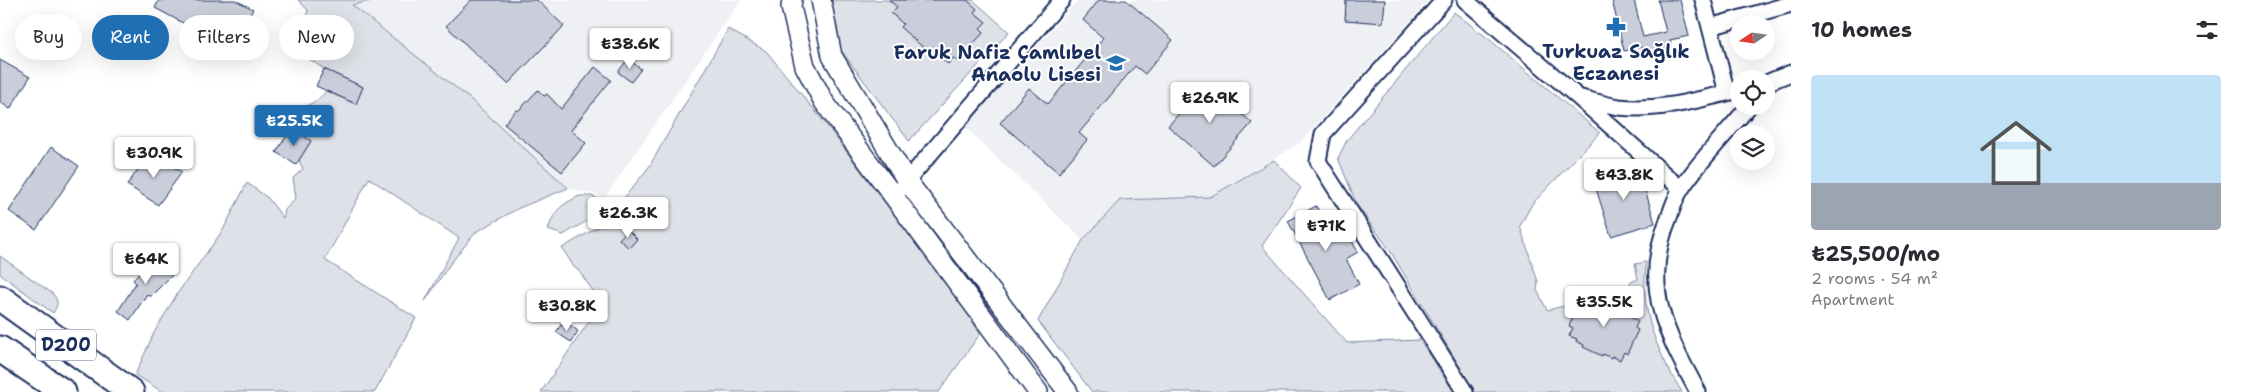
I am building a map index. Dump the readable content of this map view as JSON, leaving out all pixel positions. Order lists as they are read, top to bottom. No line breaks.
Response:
{"streets":{"highway":["D200"]},"places":{"pharmacy":["Turkuaz Sağlık Eczanesi"],"school or university":["Faruk Nafiz Çamlıbel Anaolu Lisesi"]},"north":"left","page":{"heading":"10 homes","chip":["Buy","Rent","Filters","New"],"price":["₺38.6K","₺26.9K","₺25.5K","₺30.9K","₺43.8K","₺26.3K","₺71K","₺64K","₺35.5K","₺30.8K"],"list":[{"name":"₺25,500/mo","note":"2 rooms · 54 m² · Apartment"}]}}
